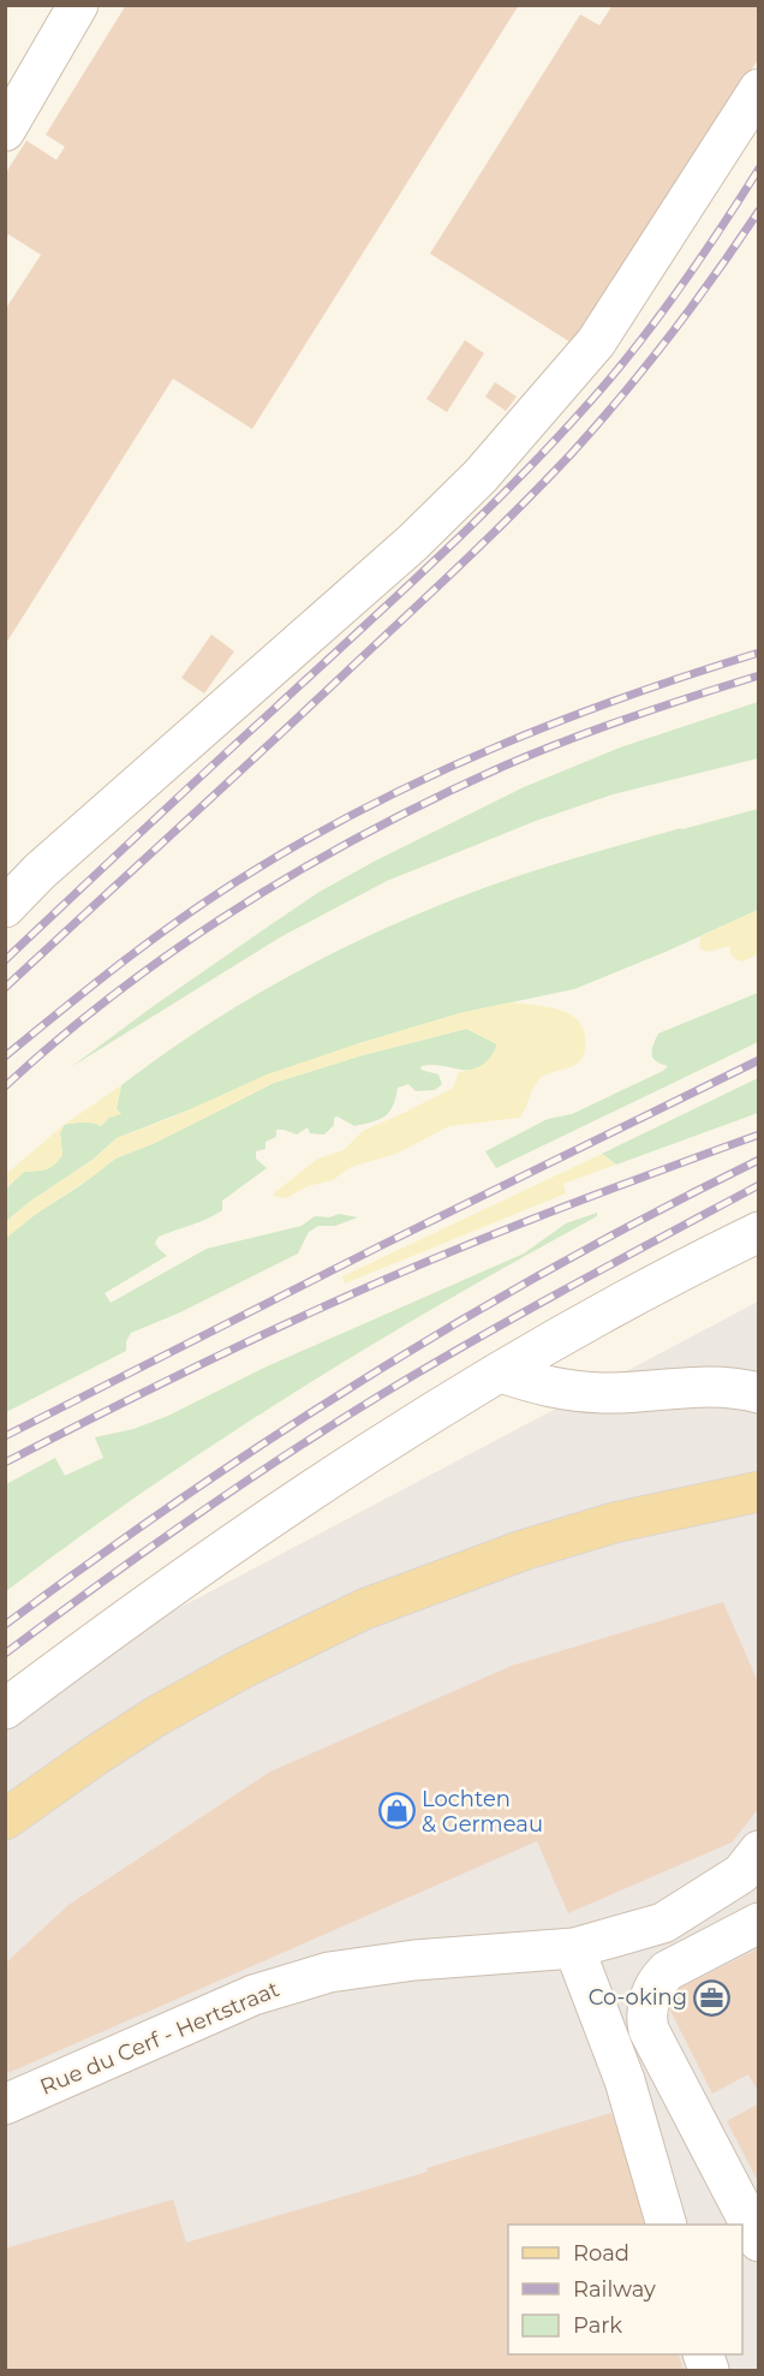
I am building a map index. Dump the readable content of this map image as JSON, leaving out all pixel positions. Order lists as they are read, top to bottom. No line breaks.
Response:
{"streets":{"street":["Rue du Cerf - Hertstraat"]},"places":{"shop":["Lochten & Germeau"],"office":["Co-oking"]},"legend":["Road","Railway","Park"]}
